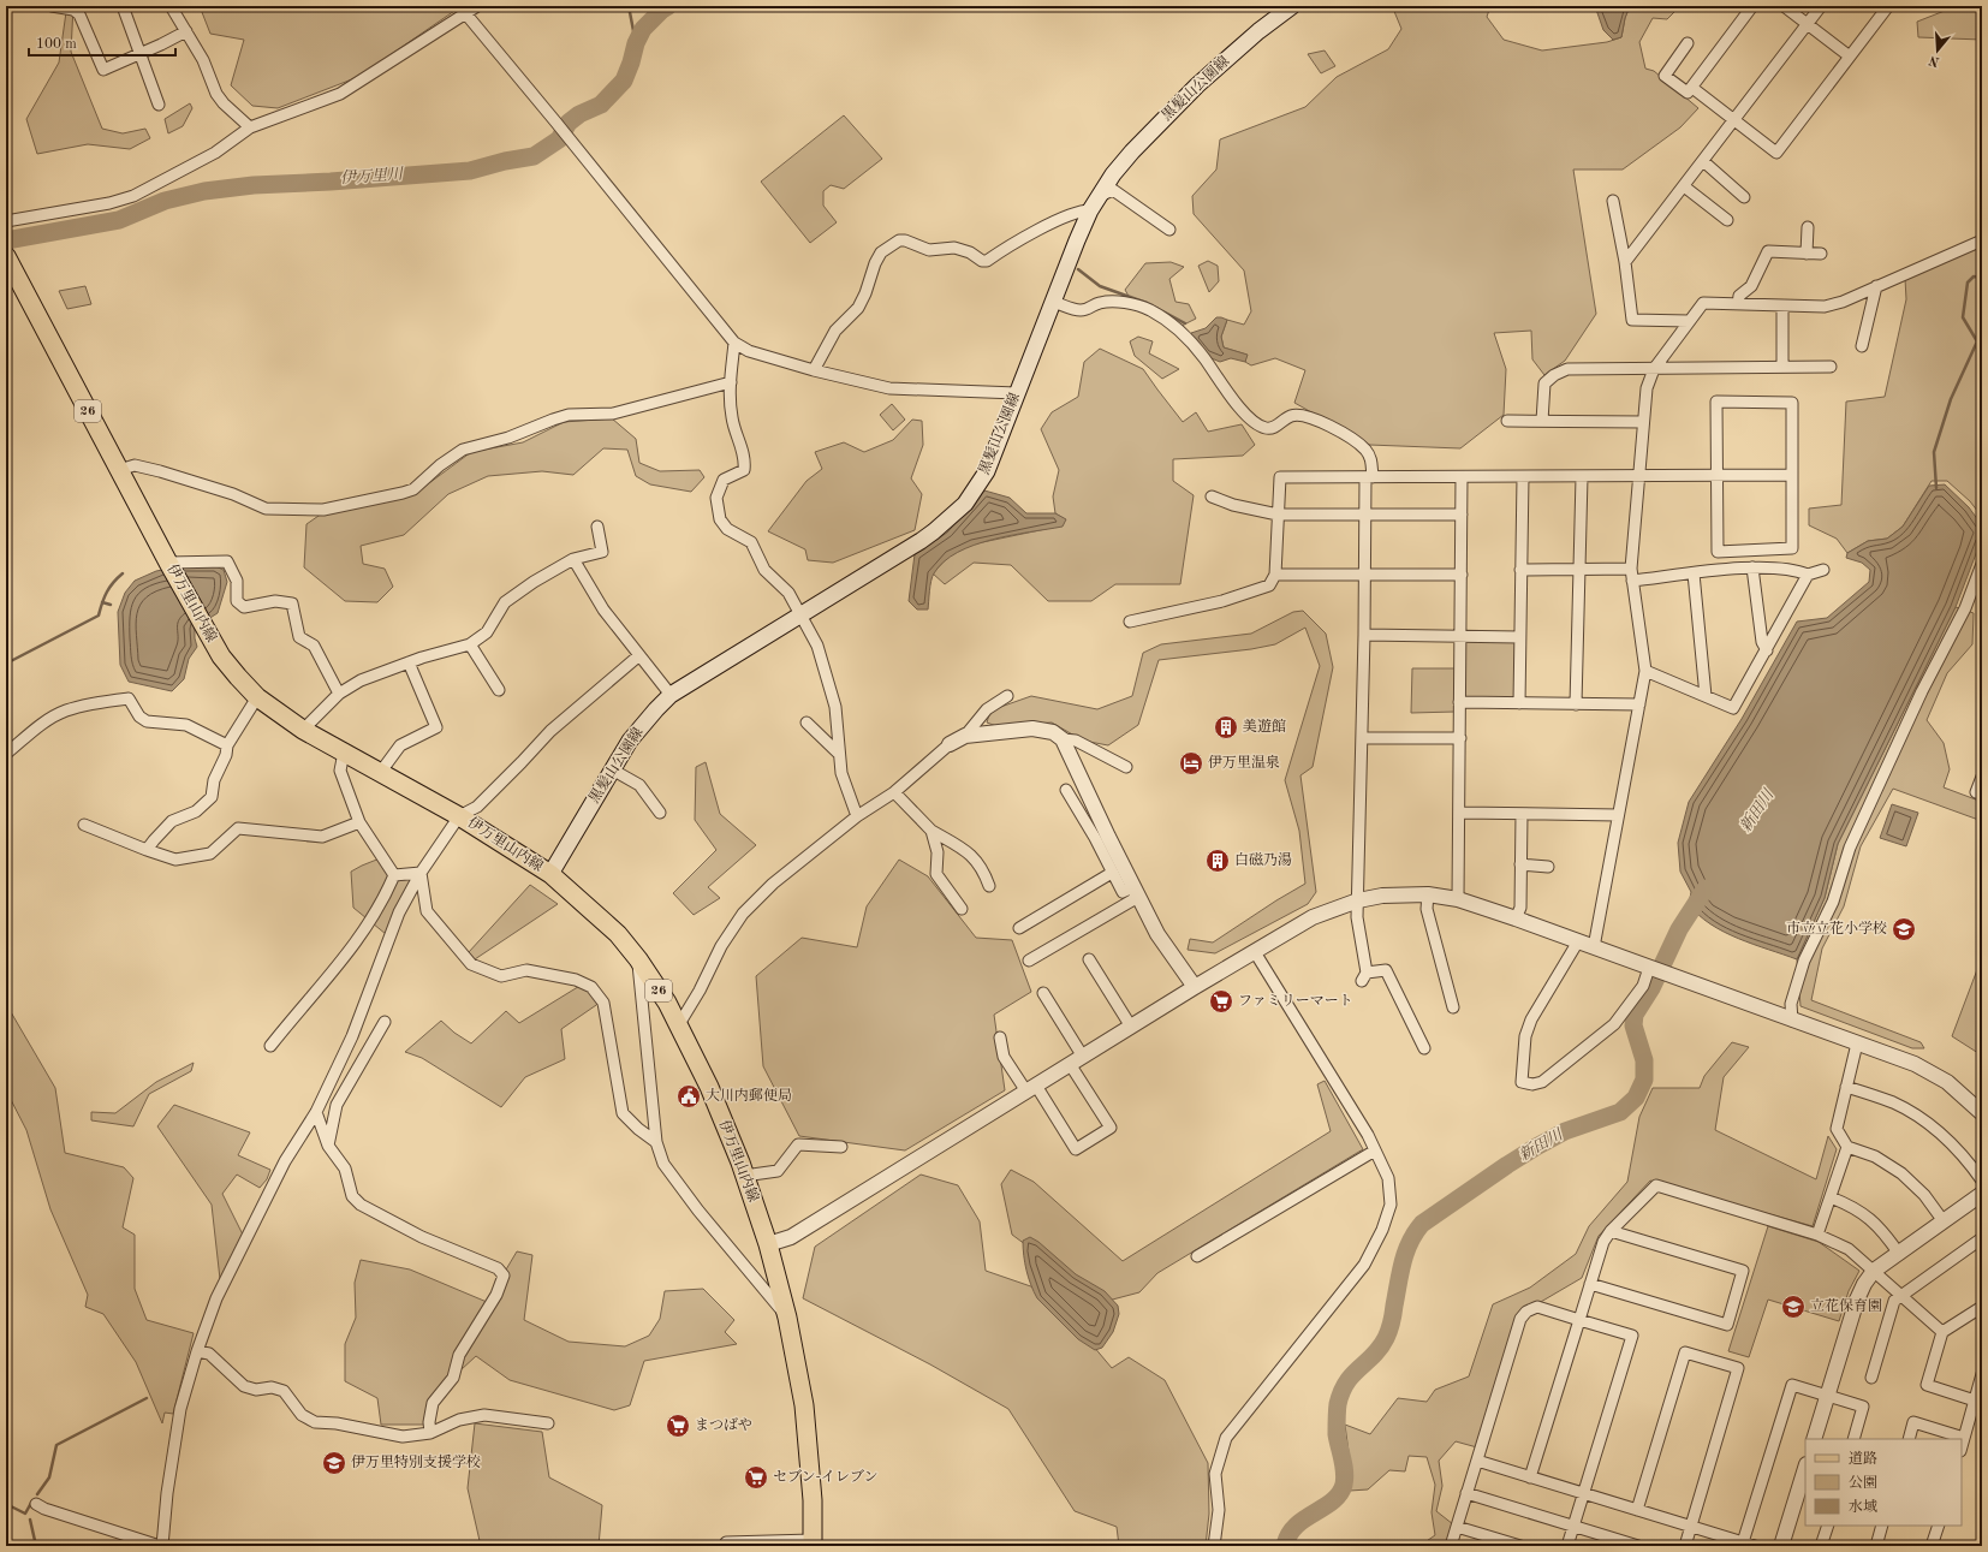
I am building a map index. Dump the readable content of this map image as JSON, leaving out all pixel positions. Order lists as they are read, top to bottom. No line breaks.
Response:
{"streets":{"main road":["黒髪山公園線","26","伊万里山内線"]},"crossings":[["黒髪山公園線","伊万里山内線"]],"water":["伊万里川","新田川"],"places":{"building":["美遊館","白磁乃湯"],"hotel":["伊万里温泉"],"school or university":["市立立花小学校","立花保育園","伊万里特別支援学校"],"supermarket":["ファミリーマート","まつばや","セブン-イレブン"],"public building":["大川内郵便局"]},"legend":["道路","公園","水域"],"scale_bar":"100 m","north":"bottom"}
